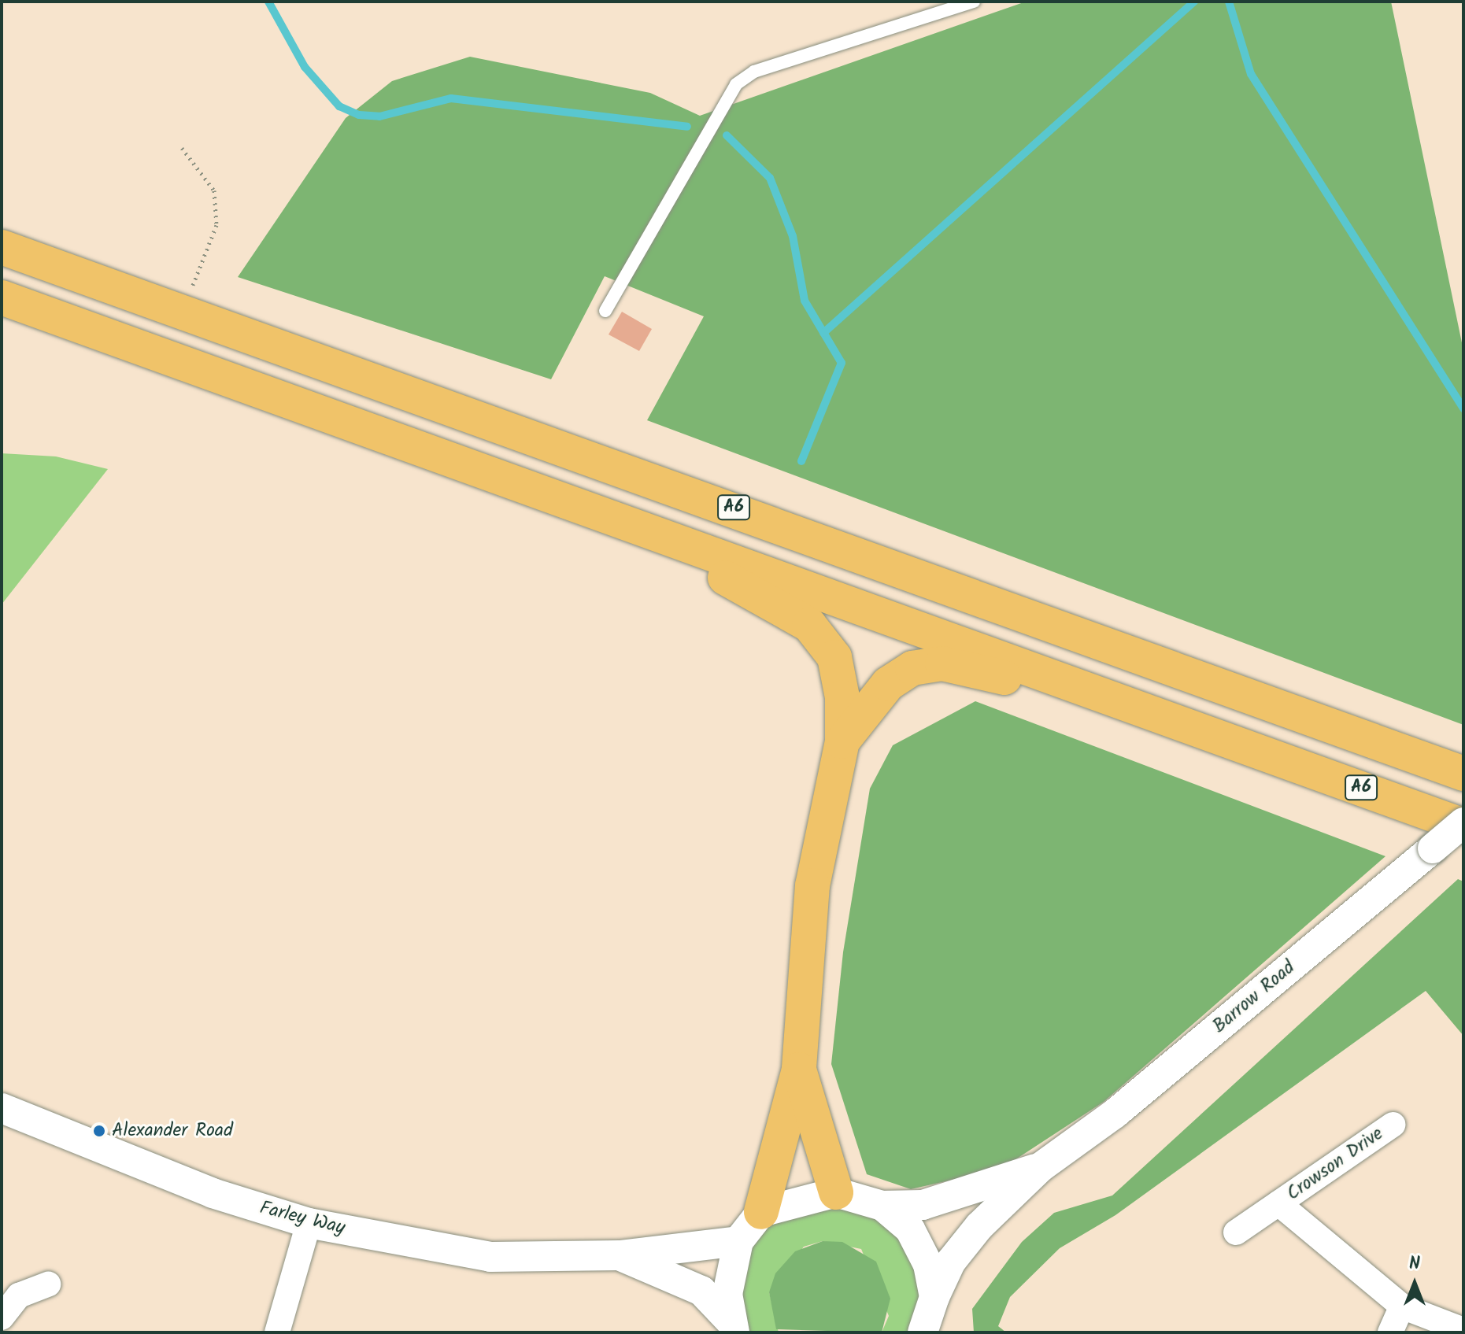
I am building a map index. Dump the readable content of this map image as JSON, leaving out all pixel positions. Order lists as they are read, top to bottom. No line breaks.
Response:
{"streets":{"highway":["A6"],"street":["Barrow Road","Crowson Drive","Farley Way"]},"crossings":[["A6","Barrow Road"]],"places":["Alexander Road"],"north":"top"}
